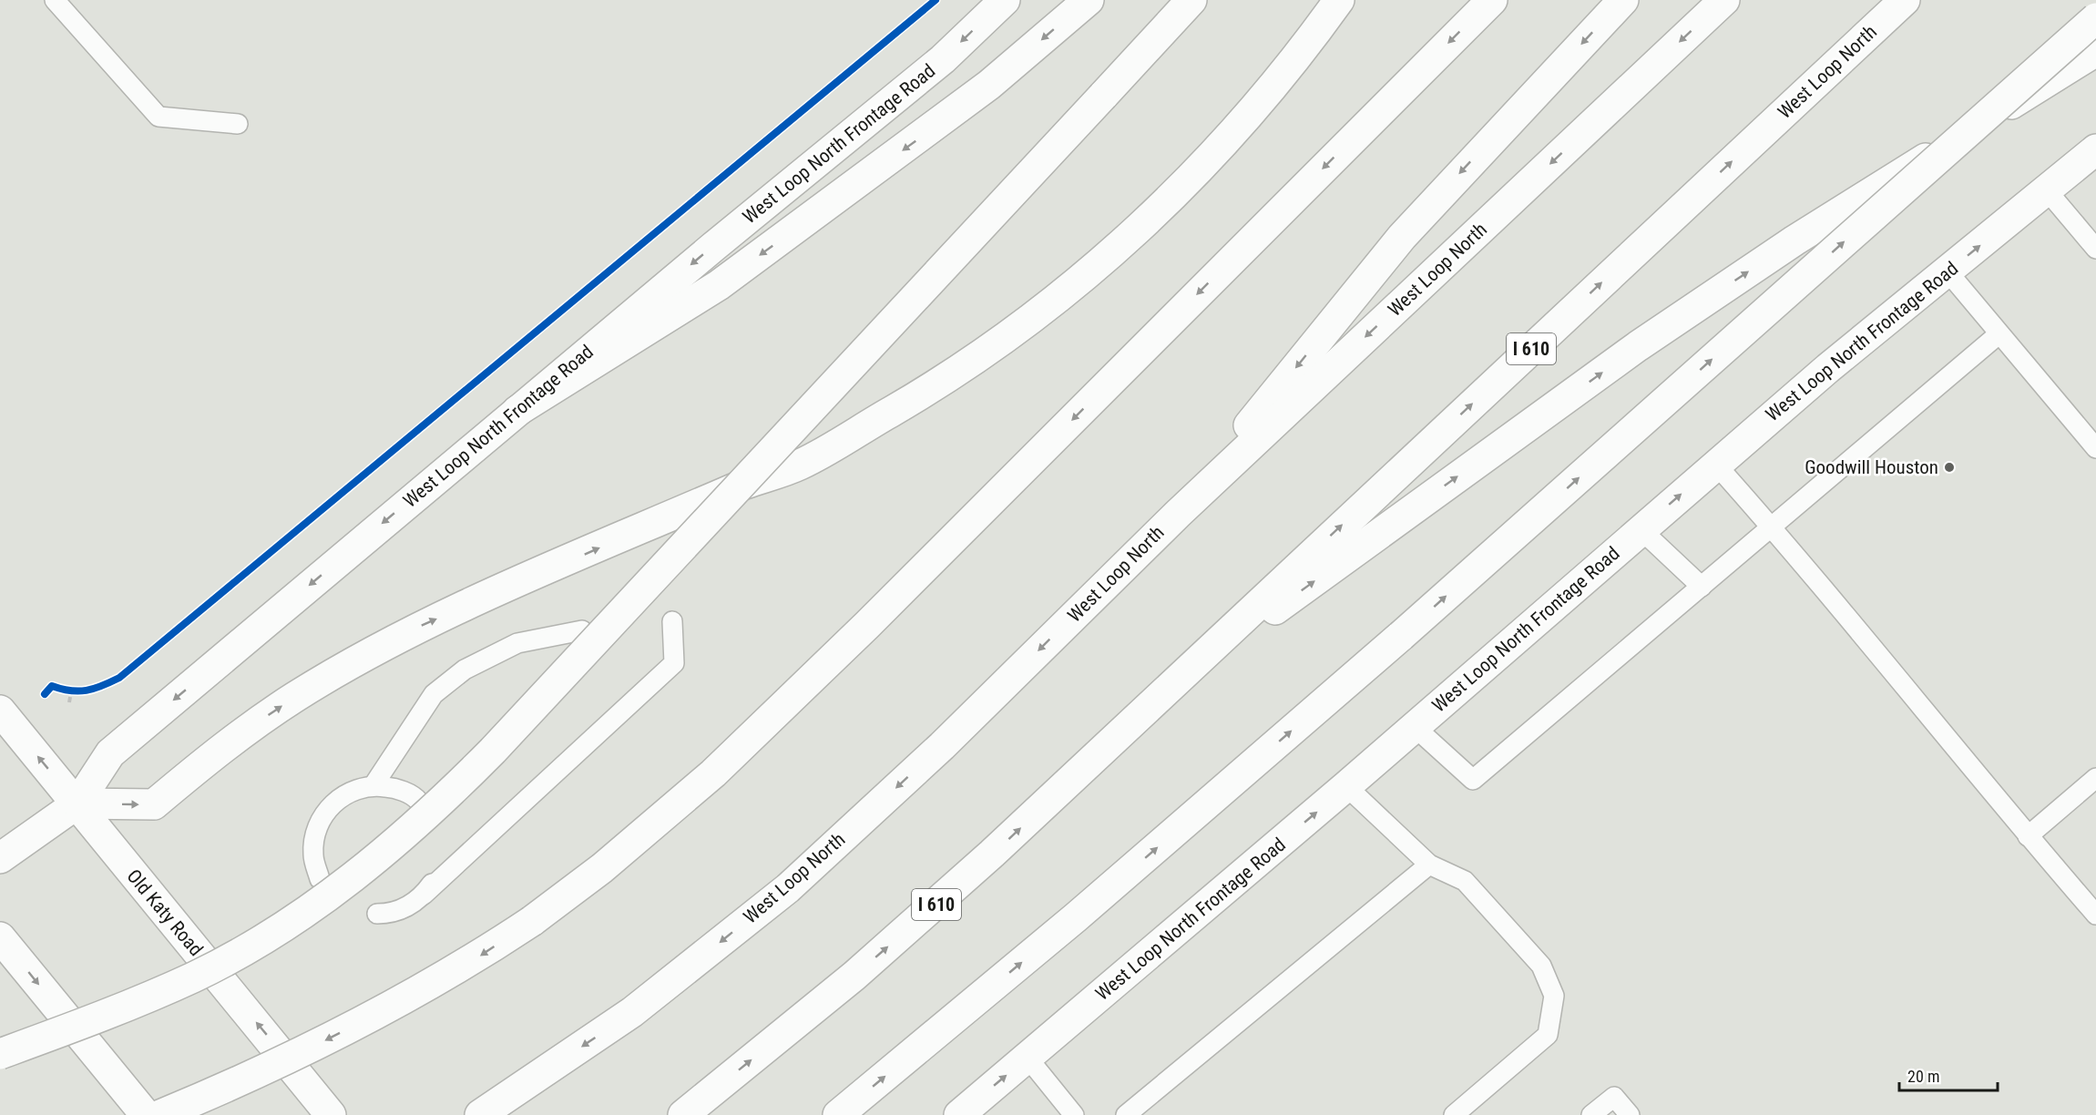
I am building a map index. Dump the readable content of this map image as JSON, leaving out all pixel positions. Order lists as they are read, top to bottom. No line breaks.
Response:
{"streets":{"main road":["West Loop North","West Loop North Frontage Road","I 610","Old Katy Road"]},"crossings":[["West Loop North Frontage Road","Old Katy Road"]],"places":["Goodwill Houston"],"scale_bar":"20 m"}
